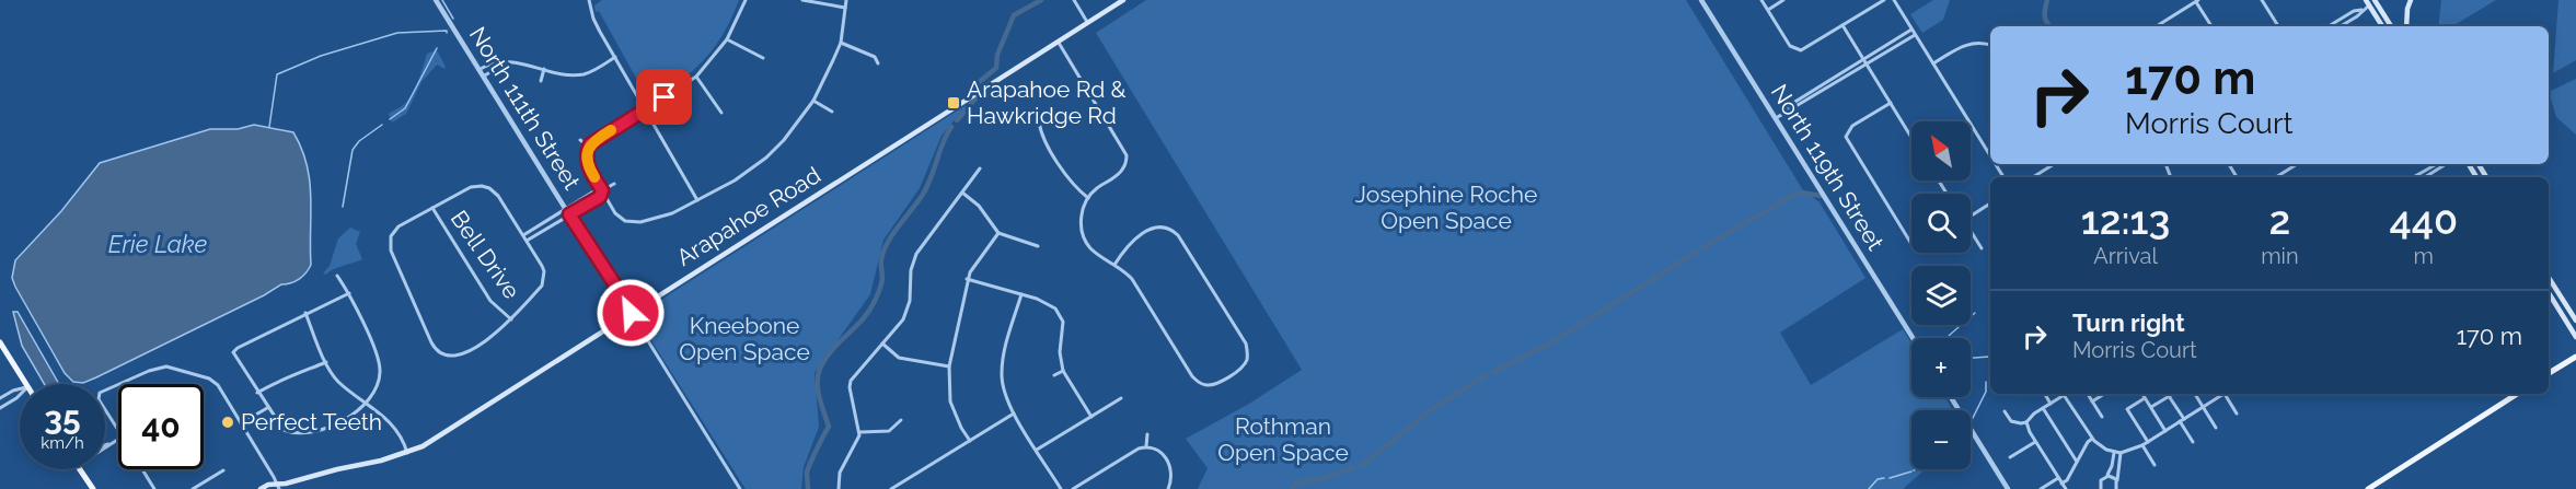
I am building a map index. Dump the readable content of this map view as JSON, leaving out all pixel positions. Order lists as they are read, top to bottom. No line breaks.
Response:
{"streets":{"main road":["Arapahoe Road"],"street":["North 111th Street","North 119th Street","Bell Drive"]},"crossings":[["North 111th Street","Arapahoe Road"]],"water":["Erie Lake"],"parks":["Josephine Roche Open Space","Kneebone Open Space","Rothman Open Space"],"places":{"transit":["Arapahoe Rd & Hawkridge Rd"],"other":["Perfect Teeth"]},"north":"top left","page":{"turn":["170 m","Morris Court"],"map_buttons":["+","−"],"eta":["12:13","Arrival","2","min","440","m"],"list":[{"name":"Turn right","note":"Morris Court","value":"170 m"}],"speed":"35 km/h","limit":"40"}}
